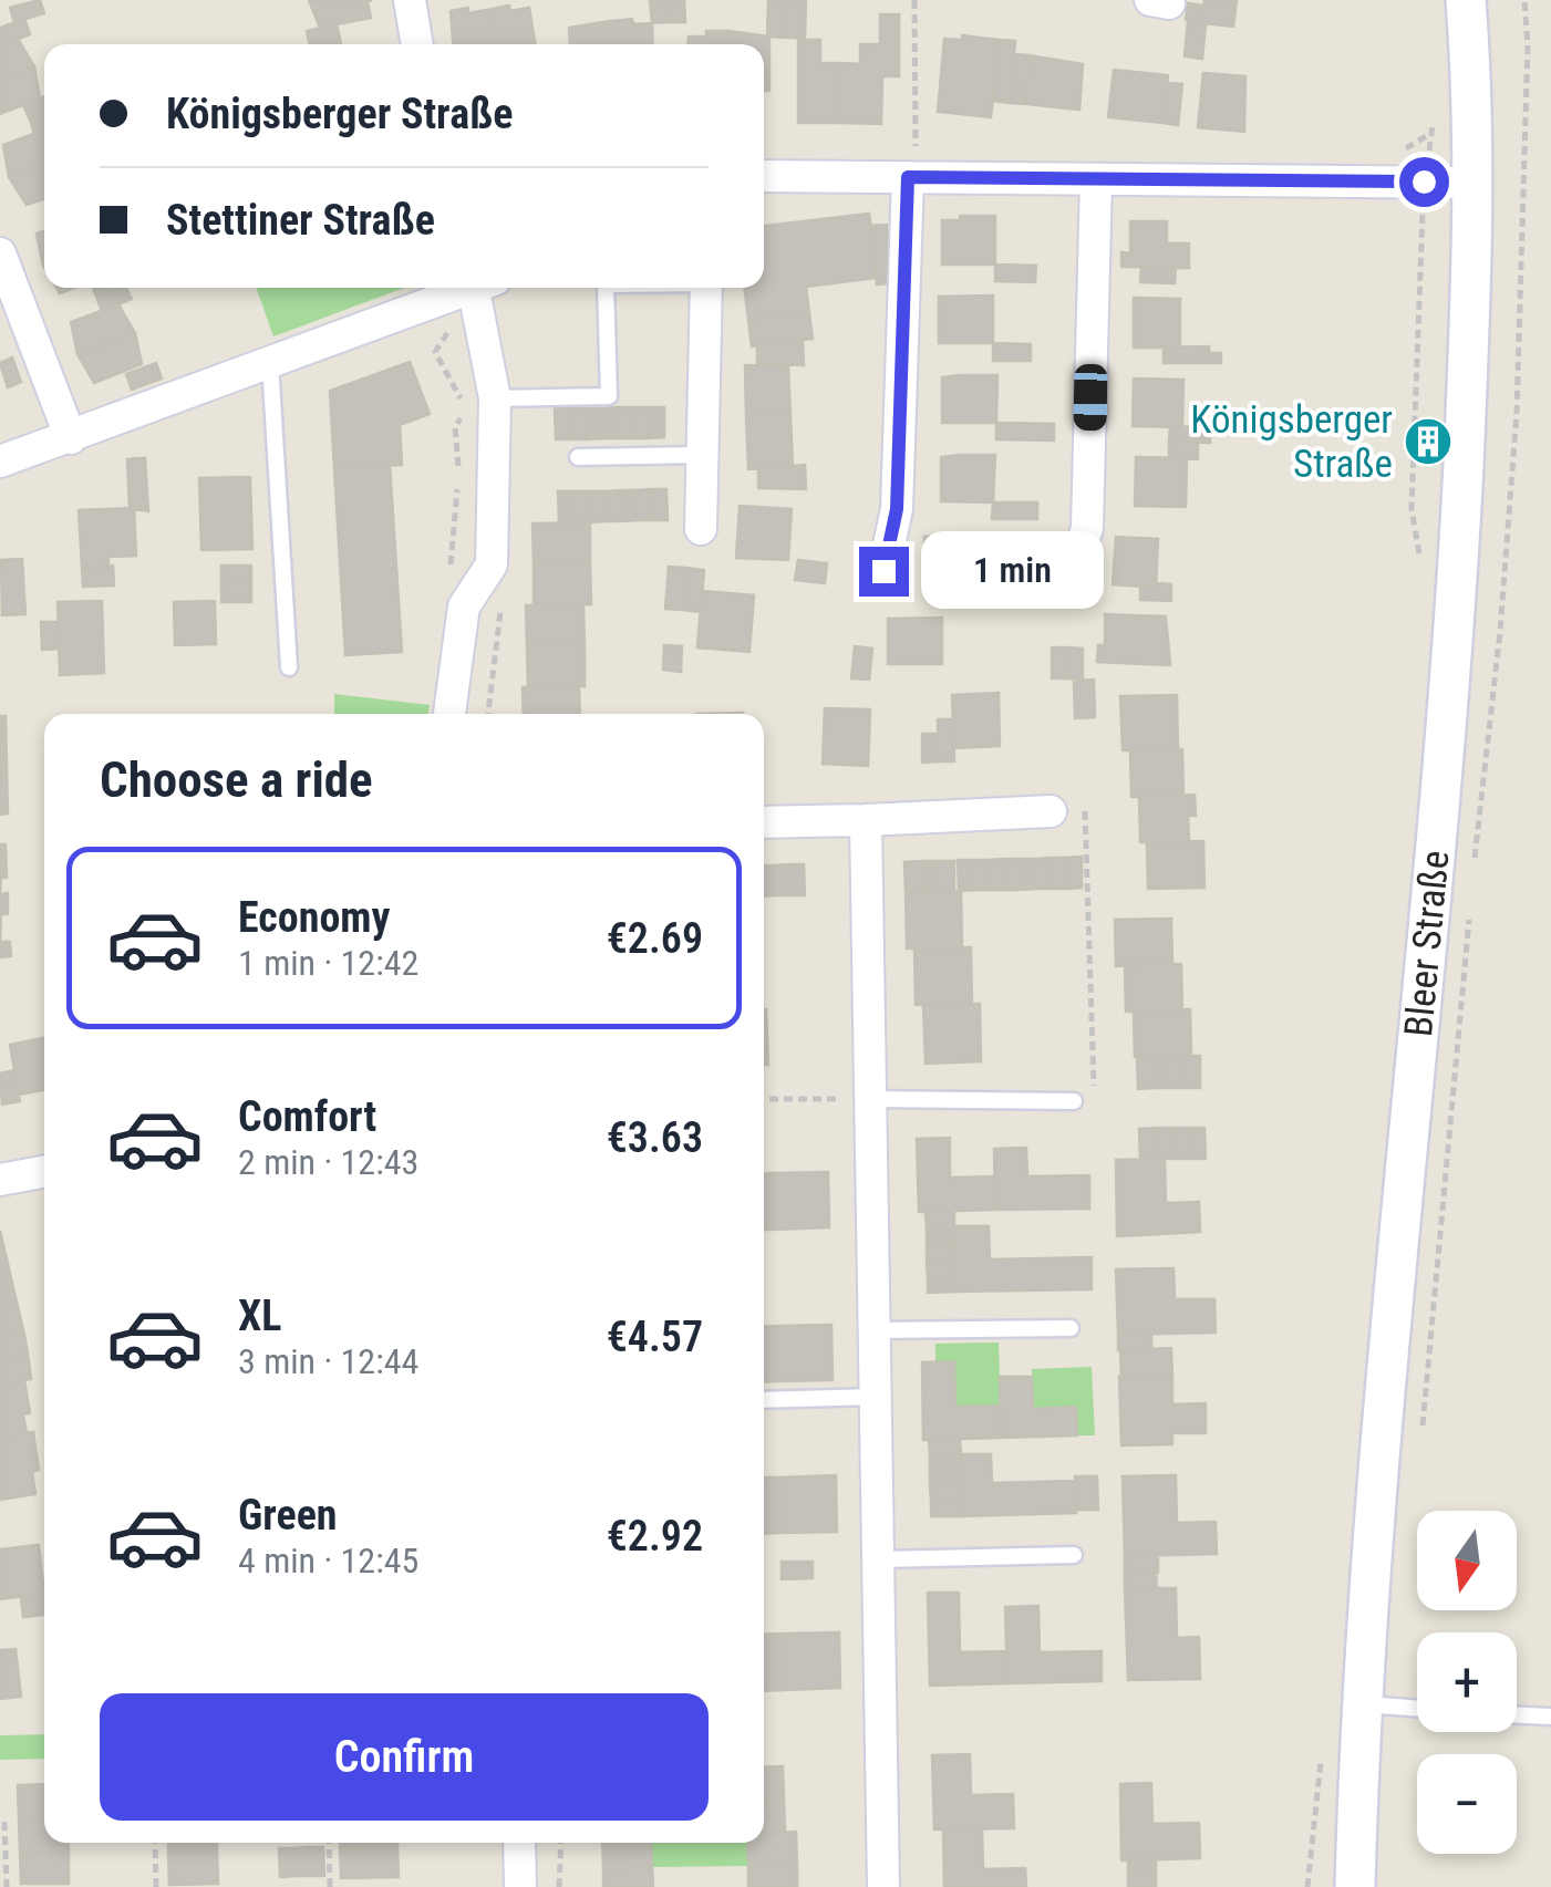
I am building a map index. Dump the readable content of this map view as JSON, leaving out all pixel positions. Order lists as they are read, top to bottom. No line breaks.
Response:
{"streets":{"street":["Bleer Straße"]},"places":{"building":["Königsberger Straße"]},"north":"bottom","page":{"banner":["Königsberger Straße","Stettiner Straße"],"bubble":"1 min","heading":"Choose a ride","list":[{"name":"Economy","note":"1 min · 12:42","value":"€2.69"},{"name":"Comfort","note":"2 min · 12:43","value":"€3.63"},{"name":"XL","note":"3 min · 12:44","value":"€4.57"},{"name":"Green","note":"4 min · 12:45","value":"€2.92"}],"map_buttons":["+","−"],"buttons":"Confirm"}}
